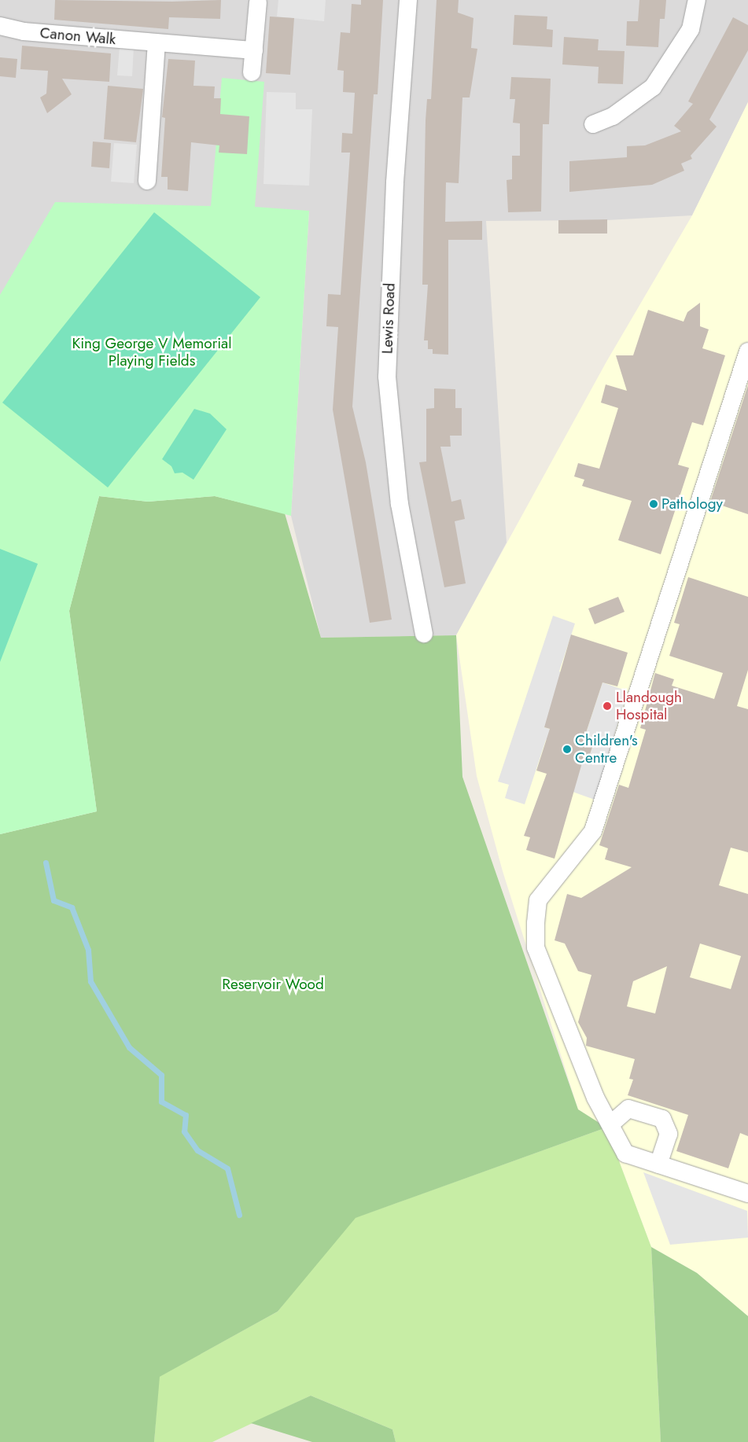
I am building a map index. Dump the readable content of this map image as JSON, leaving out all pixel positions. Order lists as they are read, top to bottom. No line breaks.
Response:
{"streets":{"street":["Canon Walk","Lewis Road"]},"parks":["King George V Memorial Playing Fields","Reservoir Wood"],"places":["Pathology","Llandough Hospital","Children's Centre"]}
